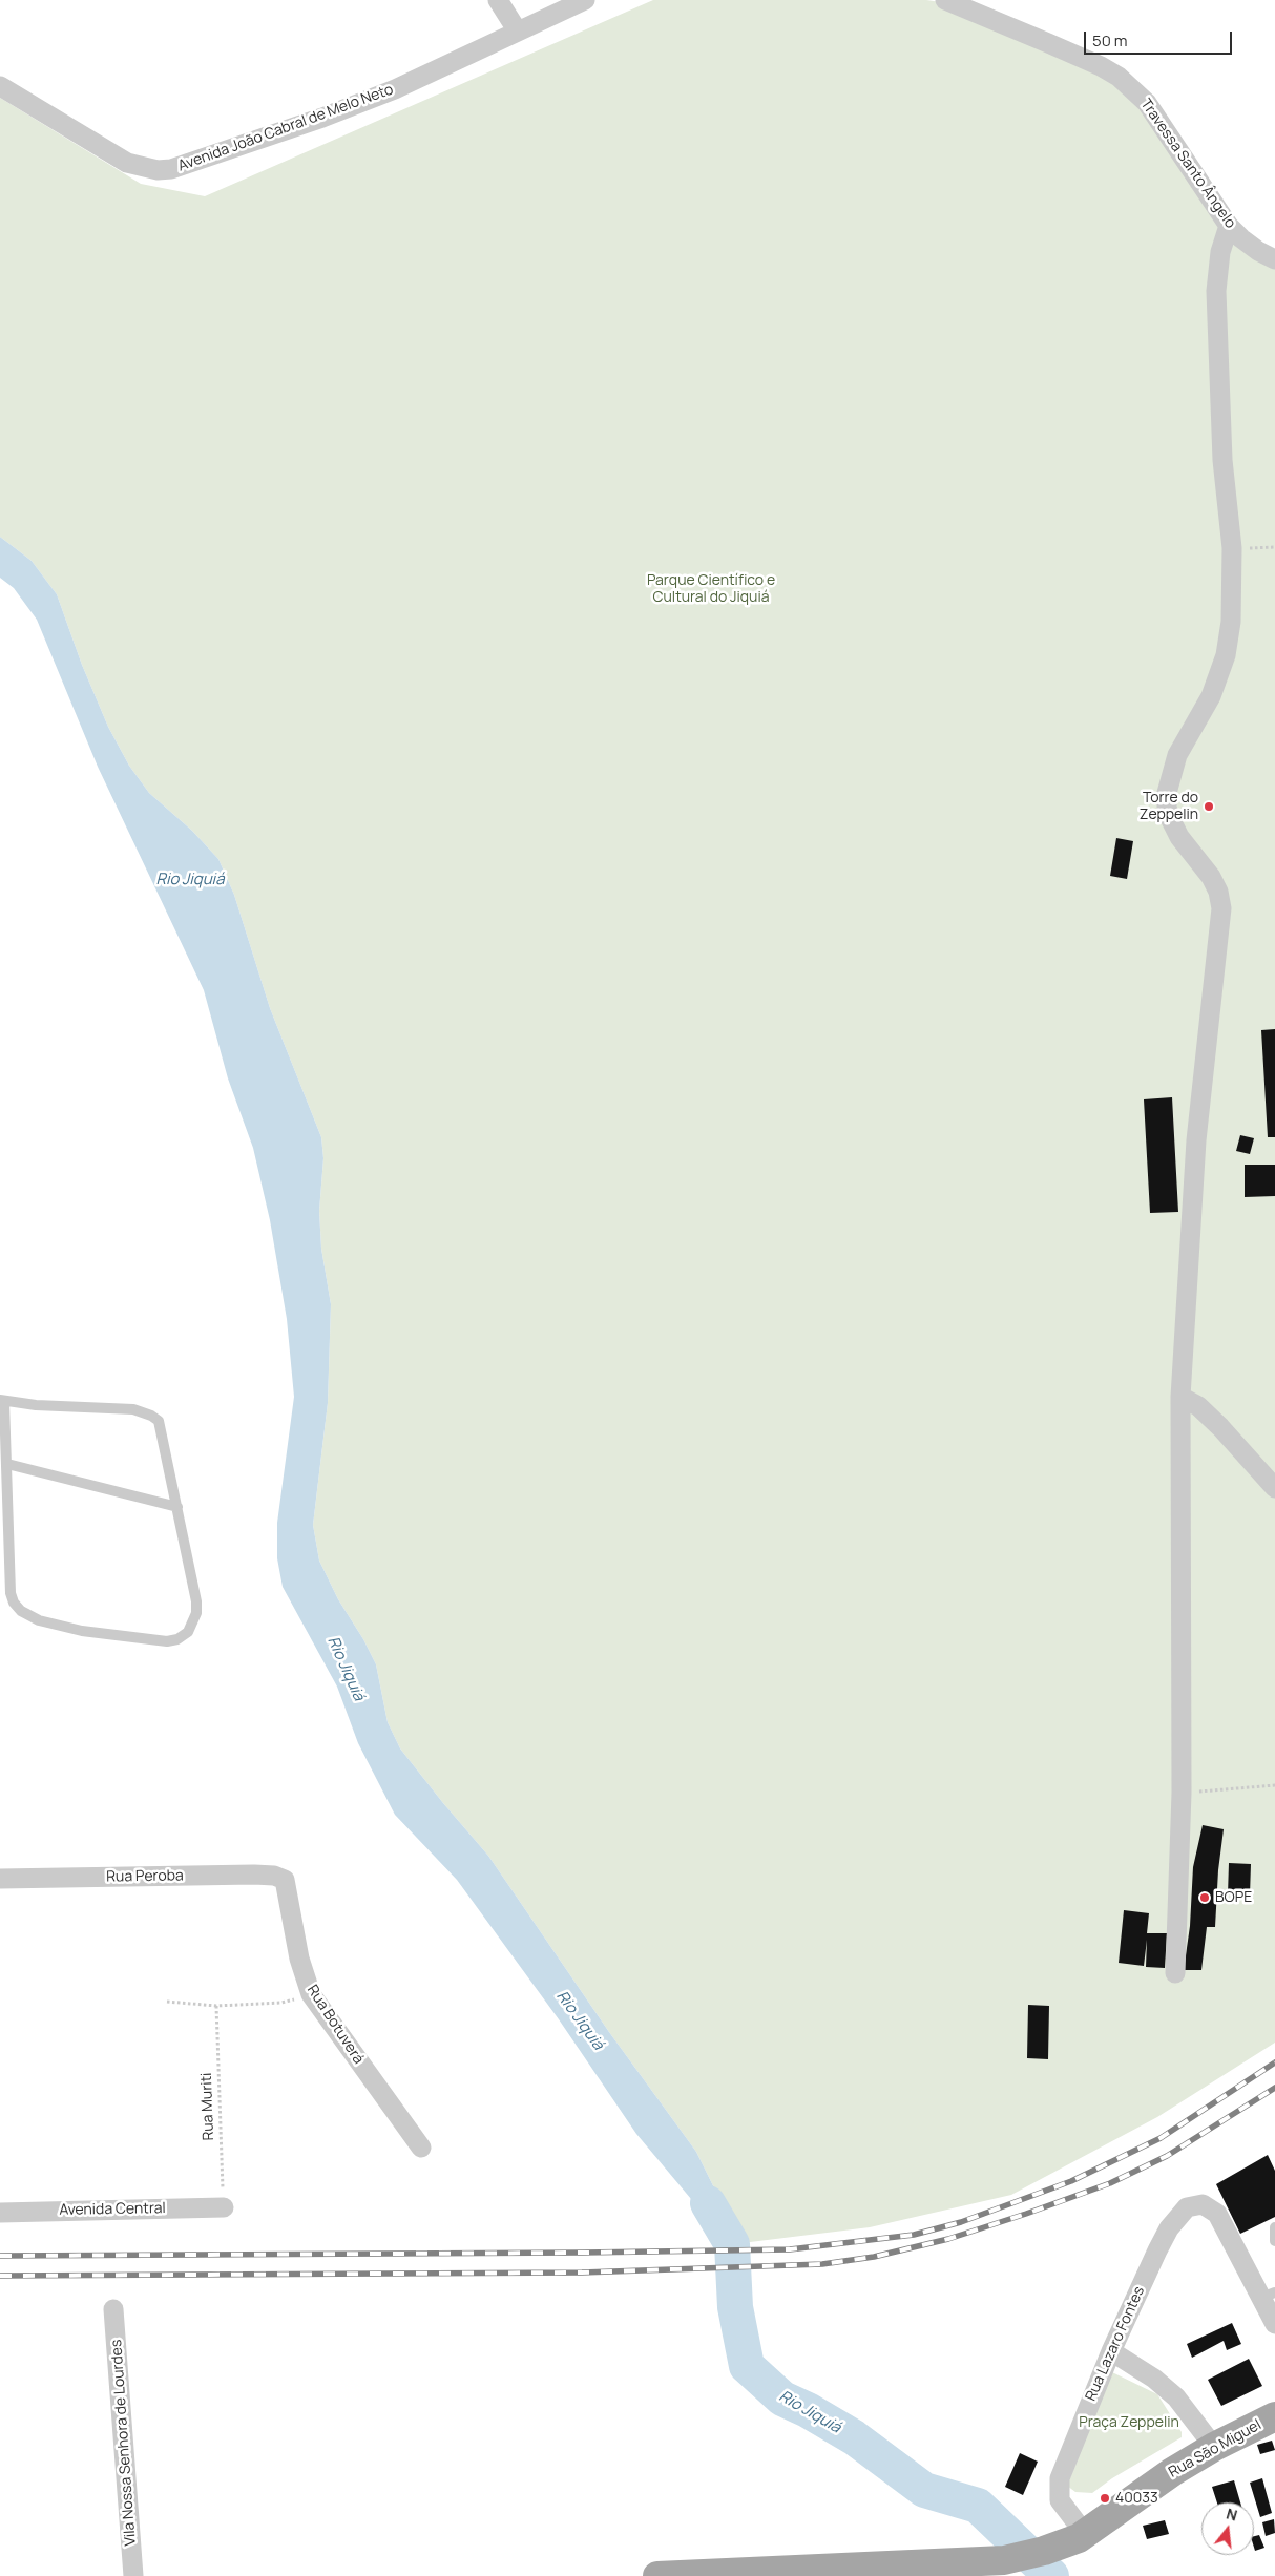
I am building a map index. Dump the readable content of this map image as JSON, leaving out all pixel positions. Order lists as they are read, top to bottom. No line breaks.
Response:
{"streets":{"main road":["Rua São Miguel"],"street":["Avenida João Cabral de Melo Neto","Travessa Santo Ângelo","Rua Peroba","Rua Botuverá","Avenida Central","Rua Lazaro Fontes","Vila Nossa Senhora de Lourdes"],"path":["Rua Muriti"]},"crossings":[["Rua Peroba","Rua Botuverá"],["Rua Muriti","Avenida Central"],["Rua Lazaro Fontes","Rua São Miguel"]],"water":["Rio Jiquiá"],"parks":["Parque Científico e Cultural do Jiquiá","Praça Zeppelin"],"places":["Torre do Zeppelin","BOPE","40033"],"scale_bar":"50 m","north":"top"}
